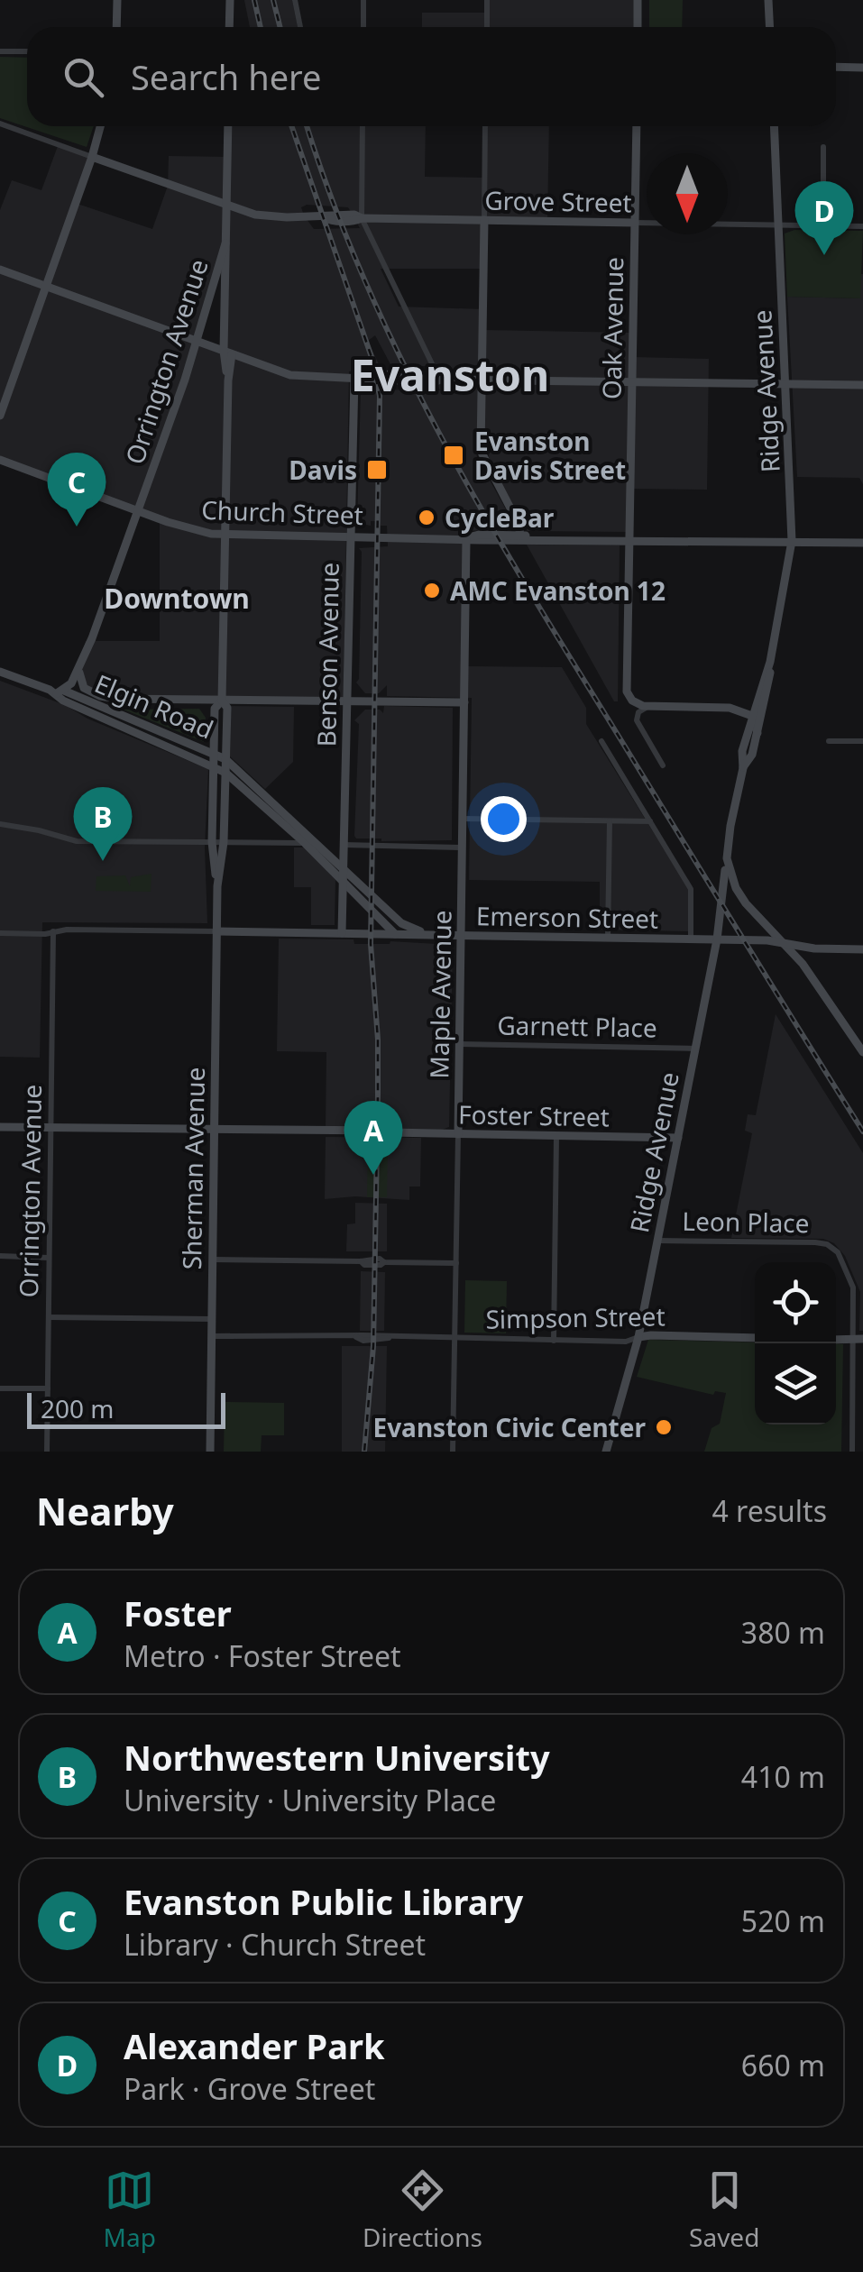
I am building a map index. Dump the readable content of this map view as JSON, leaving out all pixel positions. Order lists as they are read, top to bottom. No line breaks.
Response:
{"streets":{"street":["Grove Street","Oak Avenue","Orrington Avenue","Ridge Avenue","Church Street","Benson Avenue","Elgin Road","Emerson Street","Maple Avenue","Garnett Place","Foster Street","Sherman Avenue","Leon Place","Simpson Street"]},"crossings":[["Grove Street","Oak Avenue"],["Grove Street","Ridge Avenue"],["Grove Street","Sherman Avenue"],["Oak Avenue","Church Street"],["Orrington Avenue","Church Street"],["Orrington Avenue","Elgin Road"],["Orrington Avenue","Emerson Street"],["Orrington Avenue","Foster Street"],["Orrington Avenue","Sherman Avenue"],["Ridge Avenue","Church Street"],["Ridge Avenue","Emerson Street"],["Ridge Avenue","Garnett Place"],["Ridge Avenue","Foster Street"],["Ridge Avenue","Leon Place"],["Ridge Avenue","Simpson Street"],["Church Street","Benson Avenue"],["Church Street","Maple Avenue"],["Church Street","Sherman Avenue"],["Benson Avenue","Elgin Road"],["Benson Avenue","Emerson Street"],["Elgin Road","Emerson Street"],["Elgin Road","Sherman Avenue"],["Emerson Street","Maple Avenue"],["Emerson Street","Sherman Avenue"],["Maple Avenue","Garnett Place"],["Maple Avenue","Foster Street"],["Maple Avenue","Simpson Street"],["Foster Street","Sherman Avenue"],["Sherman Avenue","Simpson Street"]],"districts":["Evanston","Downtown"],"places":{"transit":["Evanston Davis Street","Davis"],"other":["CycleBar","AMC Evanston 12","Evanston Civic Center"]},"scale_bar":"200 m","north":"bottom","page":{"search":"Search here","pins":["D","C","B","A"],"scale":"200 m","heading":["Nearby","4 results"],"list":[{"mark":"A","name":"Foster","note":"Metro · Foster Street","value":"380 m"},{"mark":"B","name":"Northwestern University","note":"University · University Place","value":"410 m"},{"mark":"C","name":"Evanston Public Library","note":"Library · Church Street","value":"520 m"},{"mark":"D","name":"Alexander Park","note":"Park · Grove Street","value":"660 m"}],"nav":["Map","Directions","Saved"]}}
